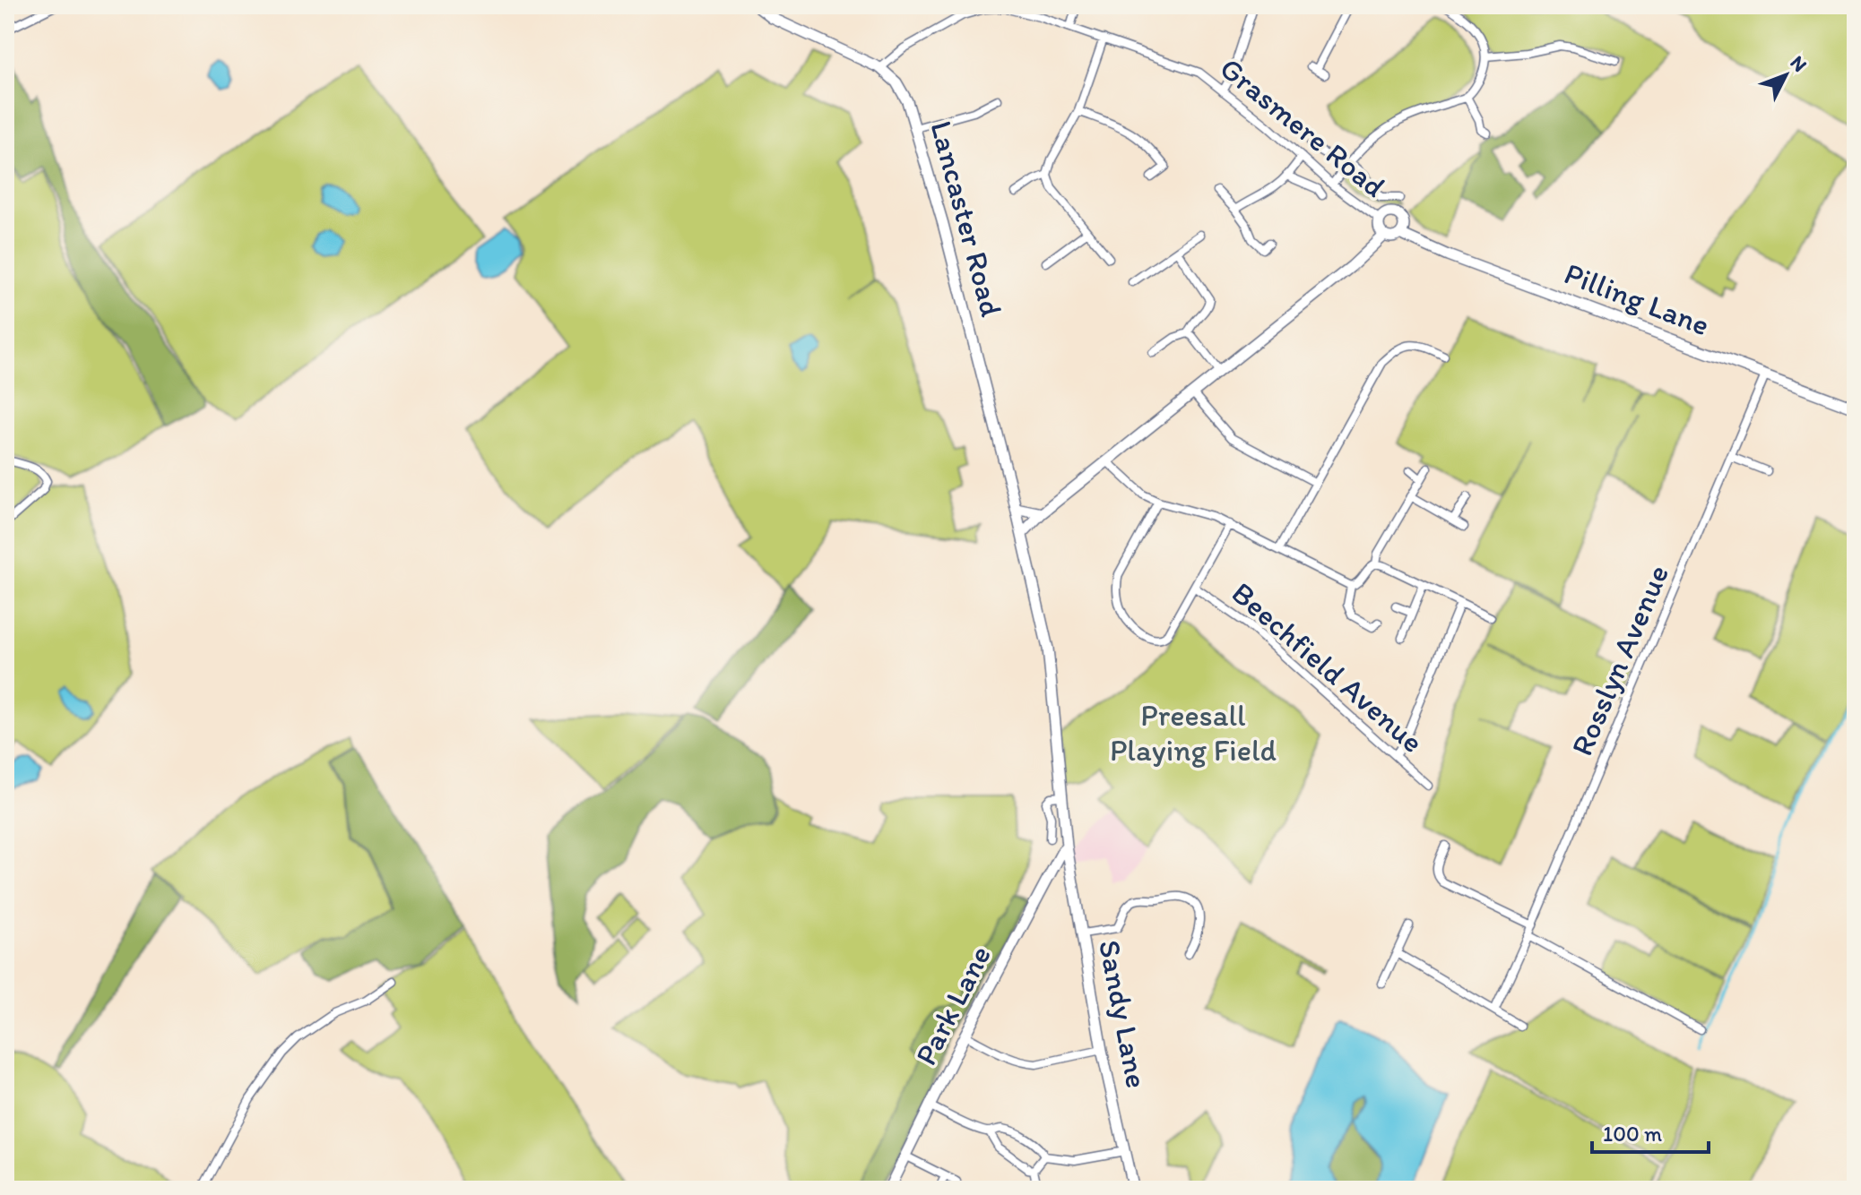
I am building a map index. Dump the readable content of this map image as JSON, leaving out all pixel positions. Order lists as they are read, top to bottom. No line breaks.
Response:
{"streets":{"main road":["Lancaster Road","Pilling Lane","Park Lane","Sandy Lane"],"street":["Grasmere Road","Rosslyn Avenue","Beechfield Avenue"]},"crossings":[["Grasmere Road","Lancaster Road"],["Grasmere Road","Pilling Lane"],["Lancaster Road","Park Lane"],["Lancaster Road","Sandy Lane"],["Pilling Lane","Rosslyn Avenue"],["Park Lane","Sandy Lane"]],"parks":["Preesall Playing Field"],"scale_bar":"100 m","north":"top right"}
